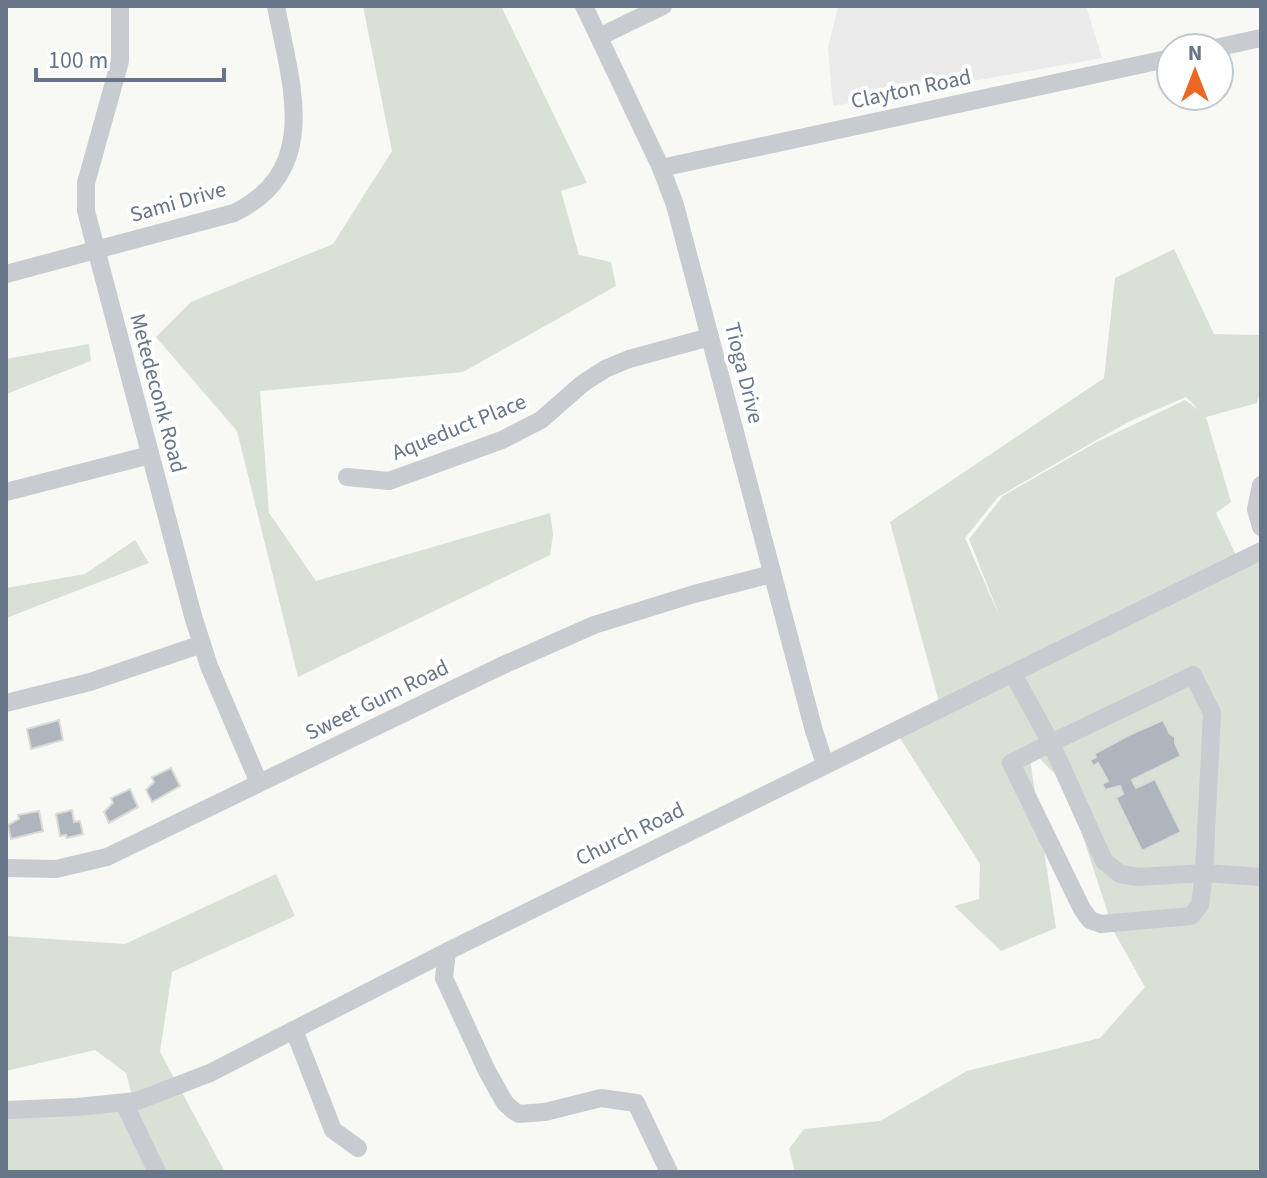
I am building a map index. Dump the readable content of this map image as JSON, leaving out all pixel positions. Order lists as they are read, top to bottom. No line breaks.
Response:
{"streets":{"street":["Clayton Road","Sami Drive","Tioga Drive","Metedeconk Road","Aqueduct Place","Sweet Gum Road","Church Road"]},"crossings":[["Clayton Road","Tioga Drive"],["Sami Drive","Metedeconk Road"],["Tioga Drive","Aqueduct Place"],["Tioga Drive","Sweet Gum Road"],["Tioga Drive","Church Road"],["Metedeconk Road","Sweet Gum Road"]],"scale_bar":"100 m","north":"top"}
